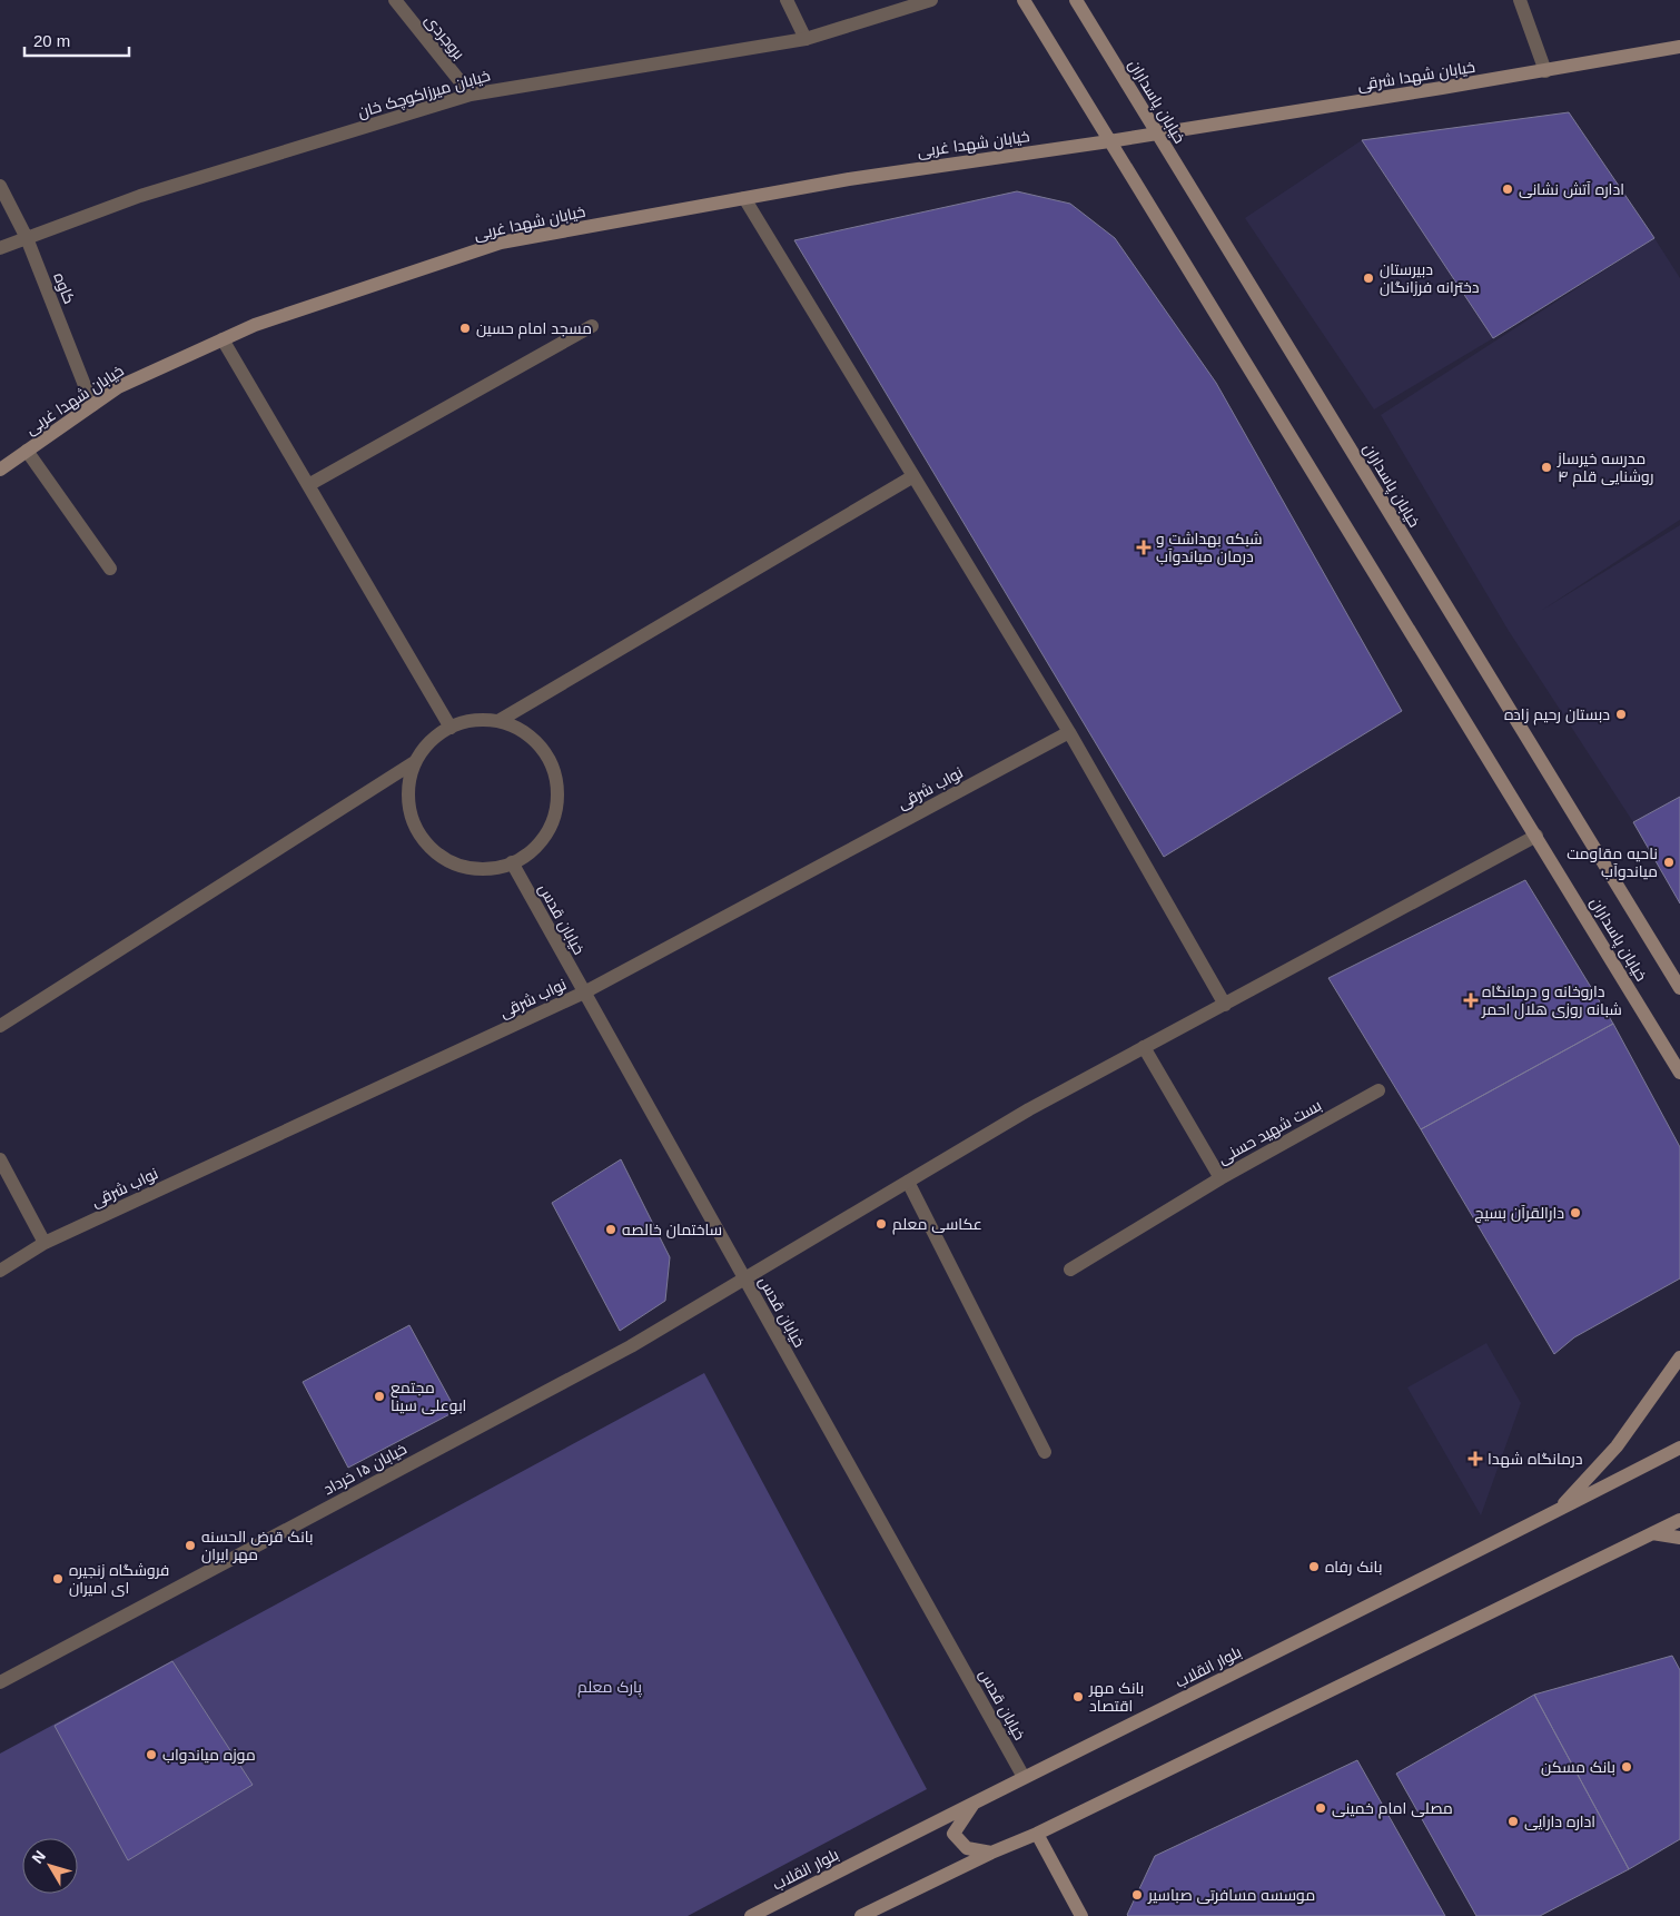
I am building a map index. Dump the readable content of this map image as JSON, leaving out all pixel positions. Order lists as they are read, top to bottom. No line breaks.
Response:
{"streets":{"main road":["خیابان شهدا شرقی","خیابان پاسداران","خیابان شهدا غربی","بلوار انقلاب"],"street":["بروجردی","خیابان میرزاکوچک خان","کاوه","نواب شرقی","خیابان قدس","بست شهید حسنی","خیابان ۱۵ خرداد"]},"crossings":[["بروجردی","خیابان میرزاکوچک خان"],["خیابان شهدا شرقی","خیابان پاسداران"],["خیابان شهدا شرقی","خیابان شهدا غربی"],["خیابان میرزاکوچک خان","کاوه"],["خیابان پاسداران","خیابان شهدا غربی"],["خیابان پاسداران","خیابان ۱۵ خرداد"],["خیابان شهدا غربی","کاوه"],["نواب شرقی","خیابان قدس"],["خیابان قدس","خیابان ۱۵ خرداد"],["خیابان قدس","بلوار انقلاب"],["بست شهید حسنی","خیابان ۱۵ خرداد"]],"parks":["پارک معلم"],"places":{"other":["اداره آتش نشانی","دبیرستان دخترانه فرزانگان","مسجد امام حسین","مدرسه خیرساز روشنایی قلم ۴","دبستان رحیم زاده","ناحیه مقاومت میاندوآب","دارالقرآن بسیج","عکاسی معلم","ساختمان خالصه","مجتمع ابوعلی سینا","بانک قرض الحسنه مهر ایران","بانک رفاه","فروشگاه زنجیره ای امیران","بانک مهر اقتصاد","موزه میاندواب","بانک مسکن","مصلی امام خمینی","اداره دارایی","موسسه مسافرتی صباسیر"],"health":["شبکه بهداشت و درمان میاندوآب","داروخانه و درمانگاه شبانه روزی هلال احمر","درمانگاه شهدا"]},"scale_bar":"20 m","north":"top left"}
